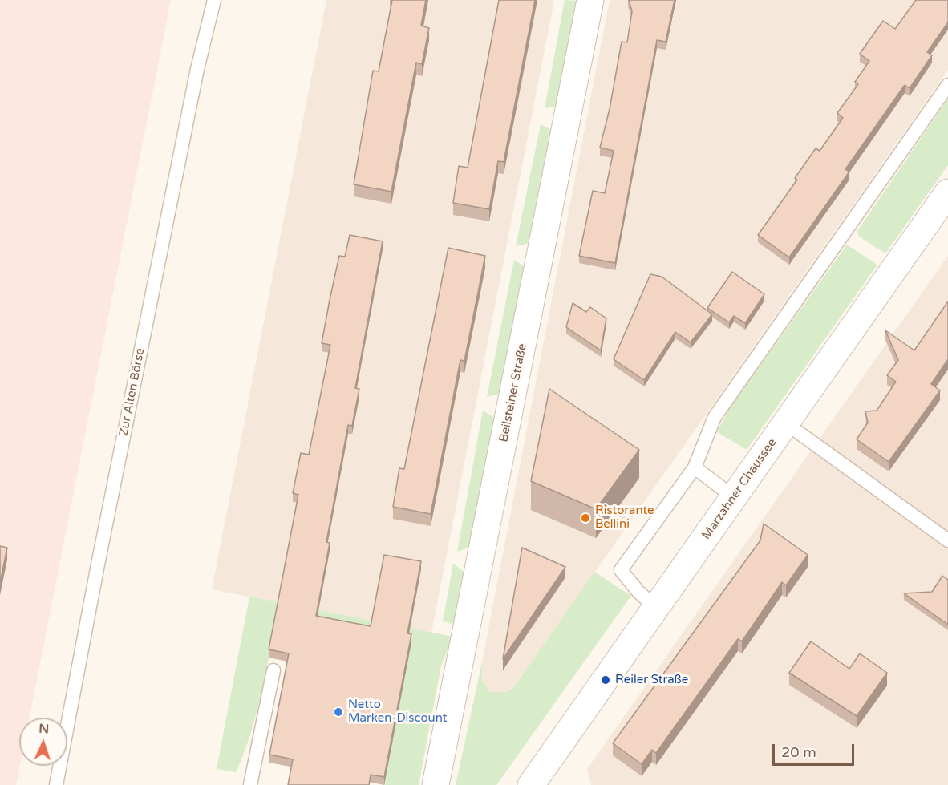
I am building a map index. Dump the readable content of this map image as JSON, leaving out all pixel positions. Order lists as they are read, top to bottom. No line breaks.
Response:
{"streets":{"street":["Beilsteiner Straße","Marzahner Chaussee"],"lane":["Zur Alten Börse"]},"places":["Ristorante Bellini","Reiler Straße","Netto Marken-Discount"],"scale_bar":"20 m","north":"top"}
